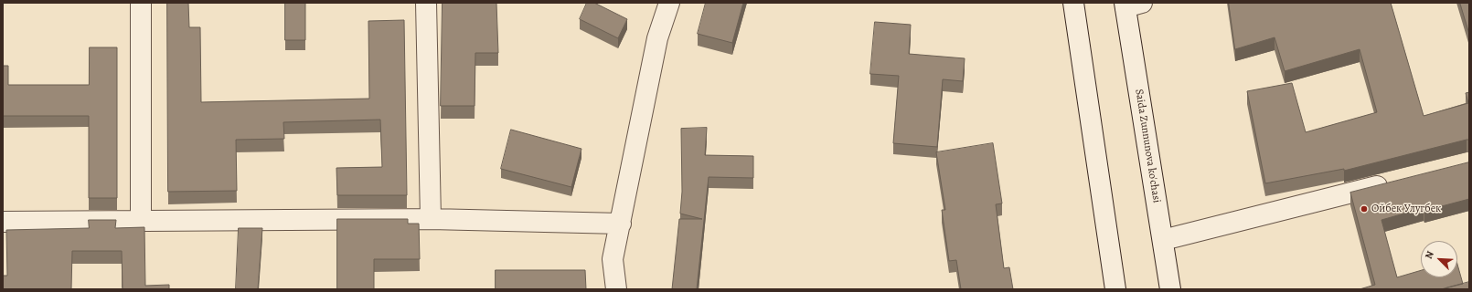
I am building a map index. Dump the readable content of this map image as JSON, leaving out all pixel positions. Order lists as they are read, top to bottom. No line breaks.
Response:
{"streets":{"street":["Saida Zunnunova ko'chasi"]},"places":["Ойбек Улугбек"],"north":"top left"}
